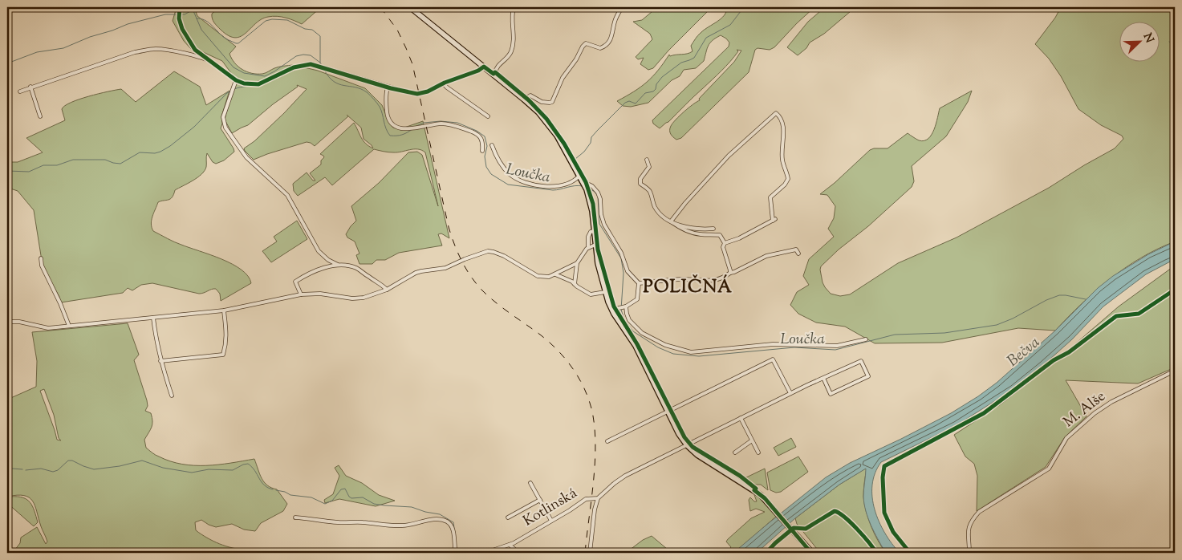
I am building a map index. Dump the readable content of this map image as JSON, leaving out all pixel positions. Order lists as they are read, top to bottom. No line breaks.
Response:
{"streets":{"street":["M. Alše","Kotlinská"]},"districts":["POLIČNÁ"],"water":["Loučka","Bečva"],"north":"top right"}
